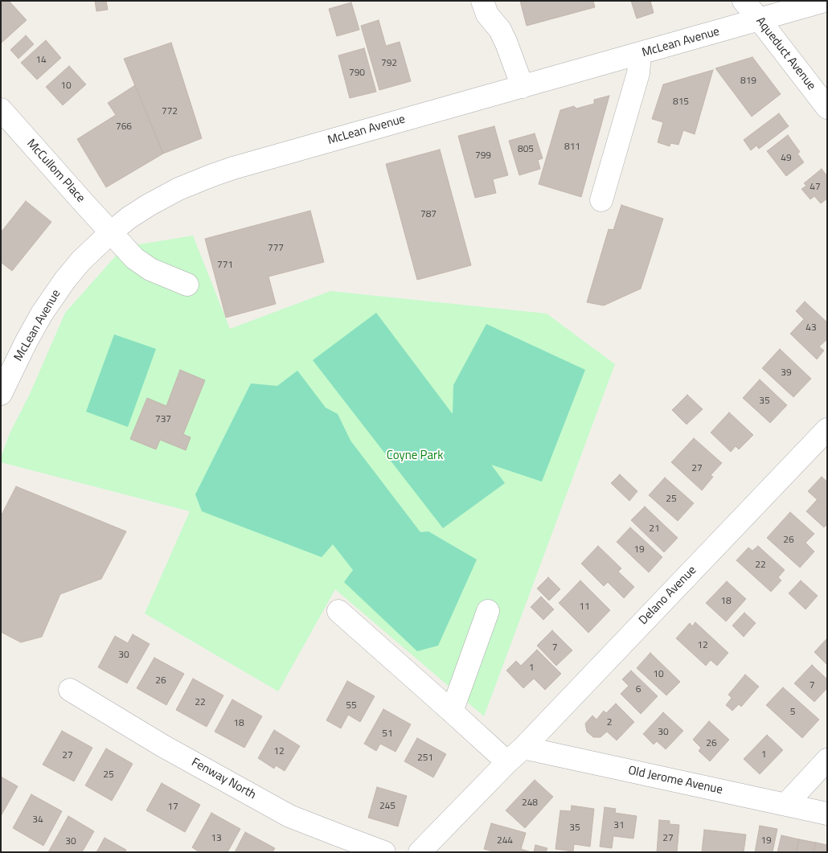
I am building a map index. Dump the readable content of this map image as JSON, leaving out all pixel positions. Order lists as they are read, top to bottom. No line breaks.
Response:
{"streets":{"street":["McLean Avenue","Aqueduct Avenue","McCullom Place","Delano Avenue","Fenway North","Old Jerome Avenue"]},"crossings":[["McLean Avenue","Aqueduct Avenue"],["McLean Avenue","McCullom Place"],["Delano Avenue","Old Jerome Avenue"]],"parks":["Coyne Park"],"house_numbers":["14","792","790","819","10","815","772","766","811","805","799","49","47","787","777","771","43","39","35","737","27","25","21","26","19","22","18","11","12","7","30","1","10","26","7","6","22","55","5","2","18","30","51","26","12","1","27","251","25","248","245","17","34","31","35","13","27","244","19","30"]}
